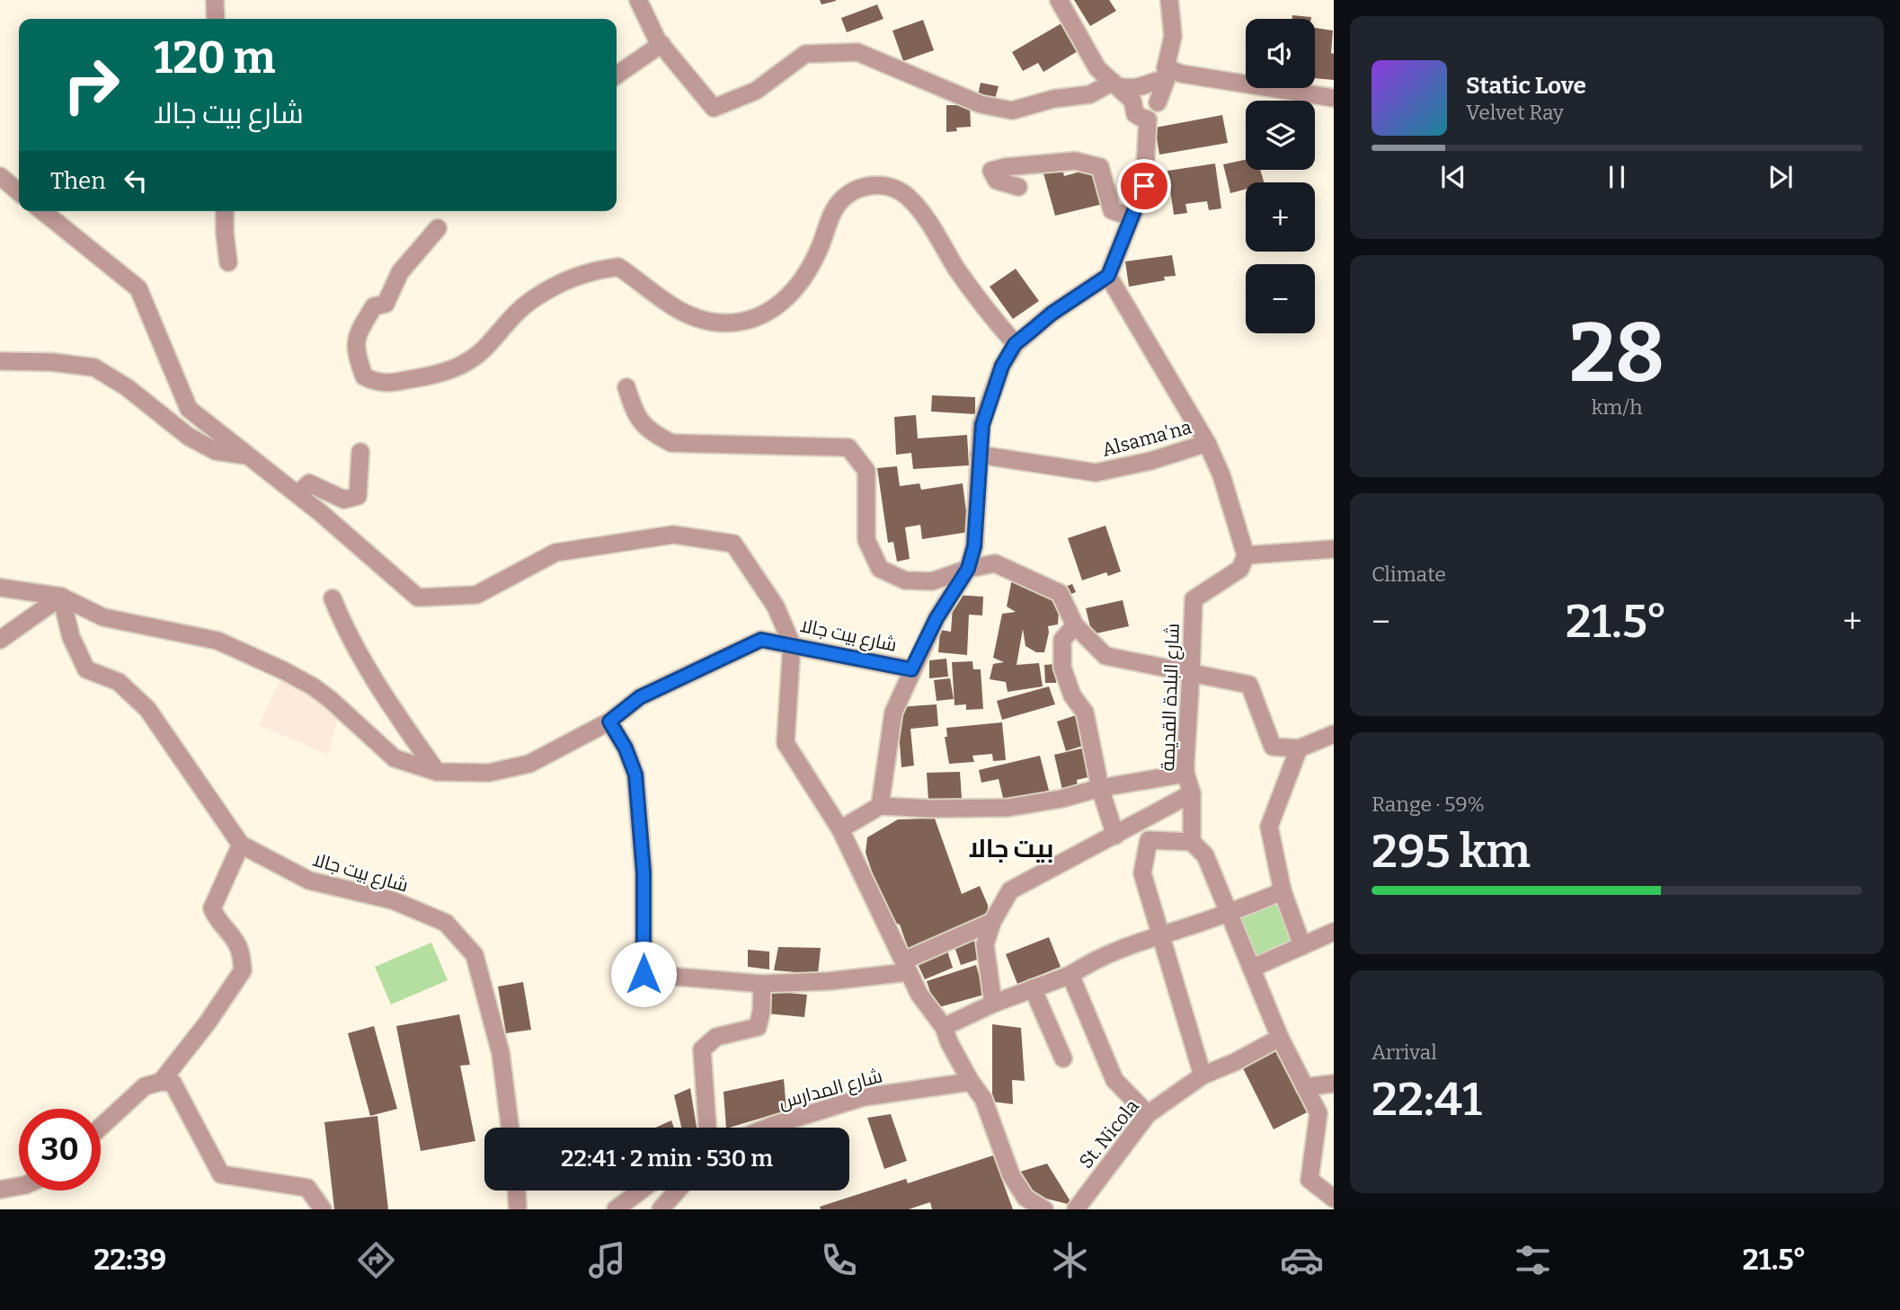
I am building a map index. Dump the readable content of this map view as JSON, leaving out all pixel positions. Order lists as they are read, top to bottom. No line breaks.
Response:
{"streets":{"street":["Alsama'na","شارع بيت جالا","شارع البلدة القديمة","شارع المدارس","St. Nicola"]},"districts":["بيت جالا"],"page":{"map_buttons":["+","−"],"turn":["120 m","شارع بيت جالا"],"song":["Static Love","Velvet Ray"],"then":"Then","tile":[["28","km/h"],"Climate",["Range · 59%","295 km"],["Arrival","22:41"]],"heat":["−","21.5°","+"],"limit":"30","trip":"22:41 · 2 min · 530 m","tabs":["22:39","21.5°"]}}
